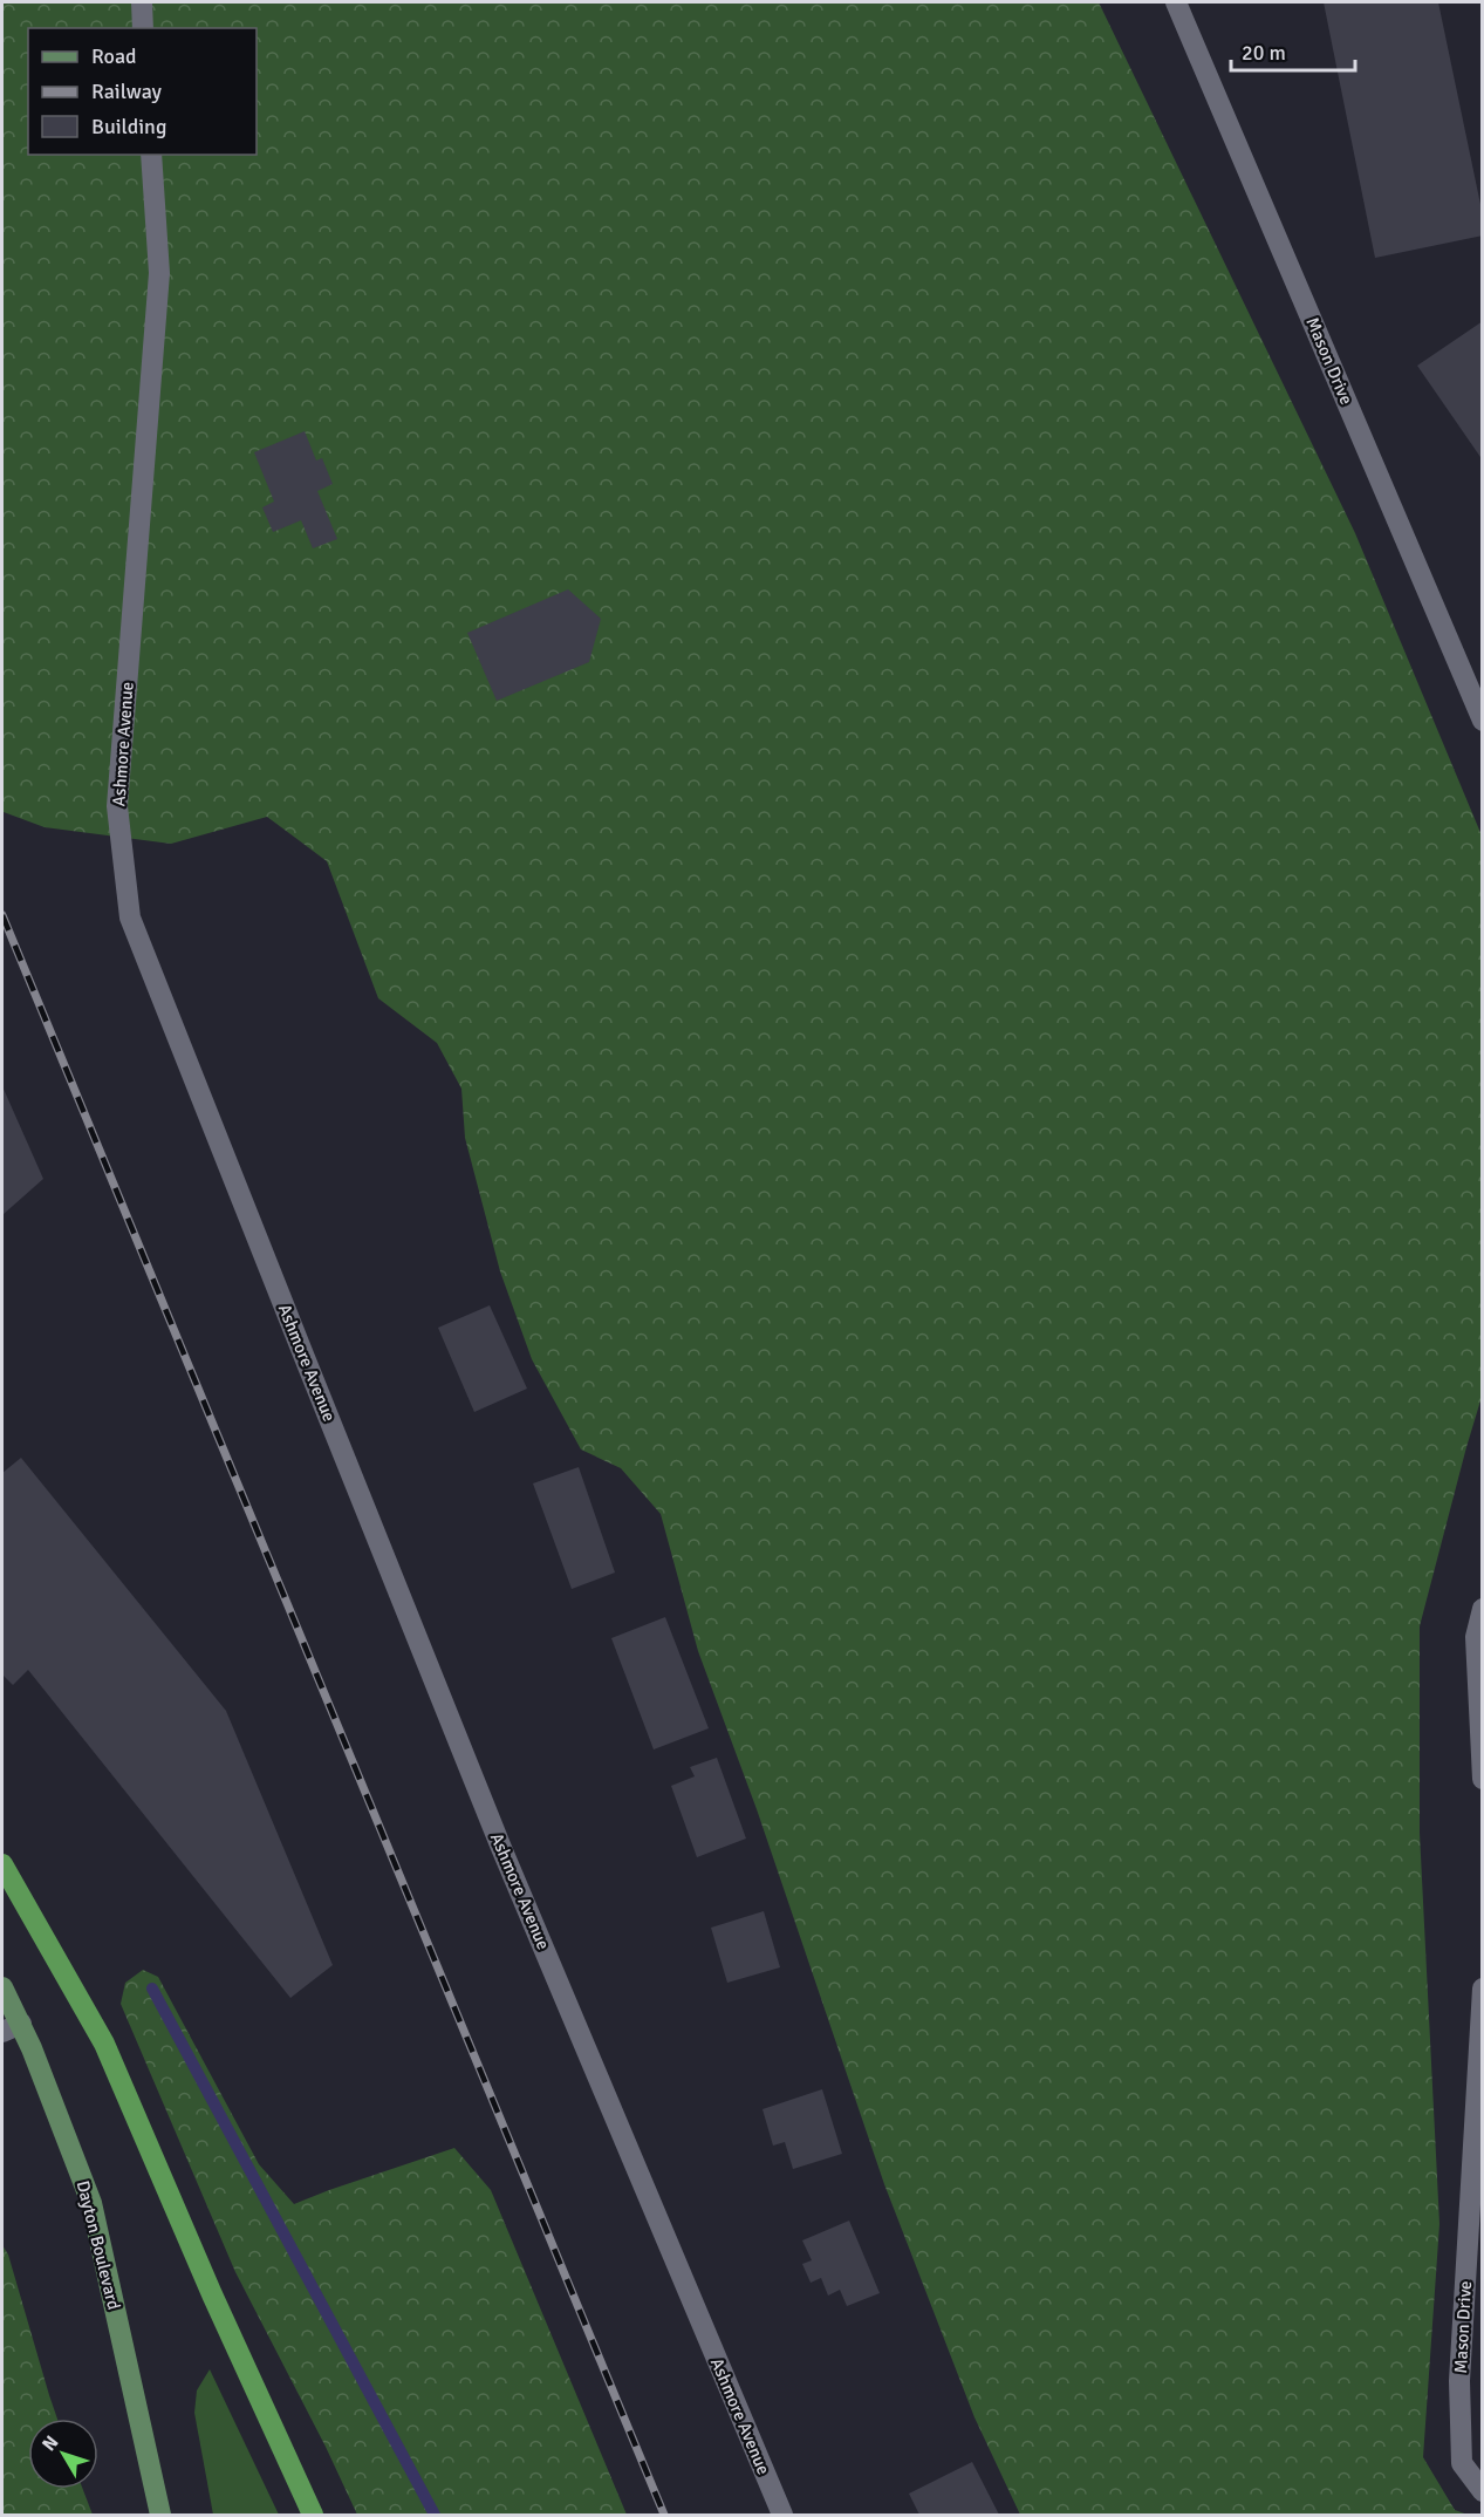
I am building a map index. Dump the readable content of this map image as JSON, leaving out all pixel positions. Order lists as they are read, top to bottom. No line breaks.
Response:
{"streets":{"main road":["Dayton Boulevard"],"street":["Mason Drive","Ashmore Avenue"]},"legend":["Road","Railway","Building"],"scale_bar":"20 m","north":"top left"}
